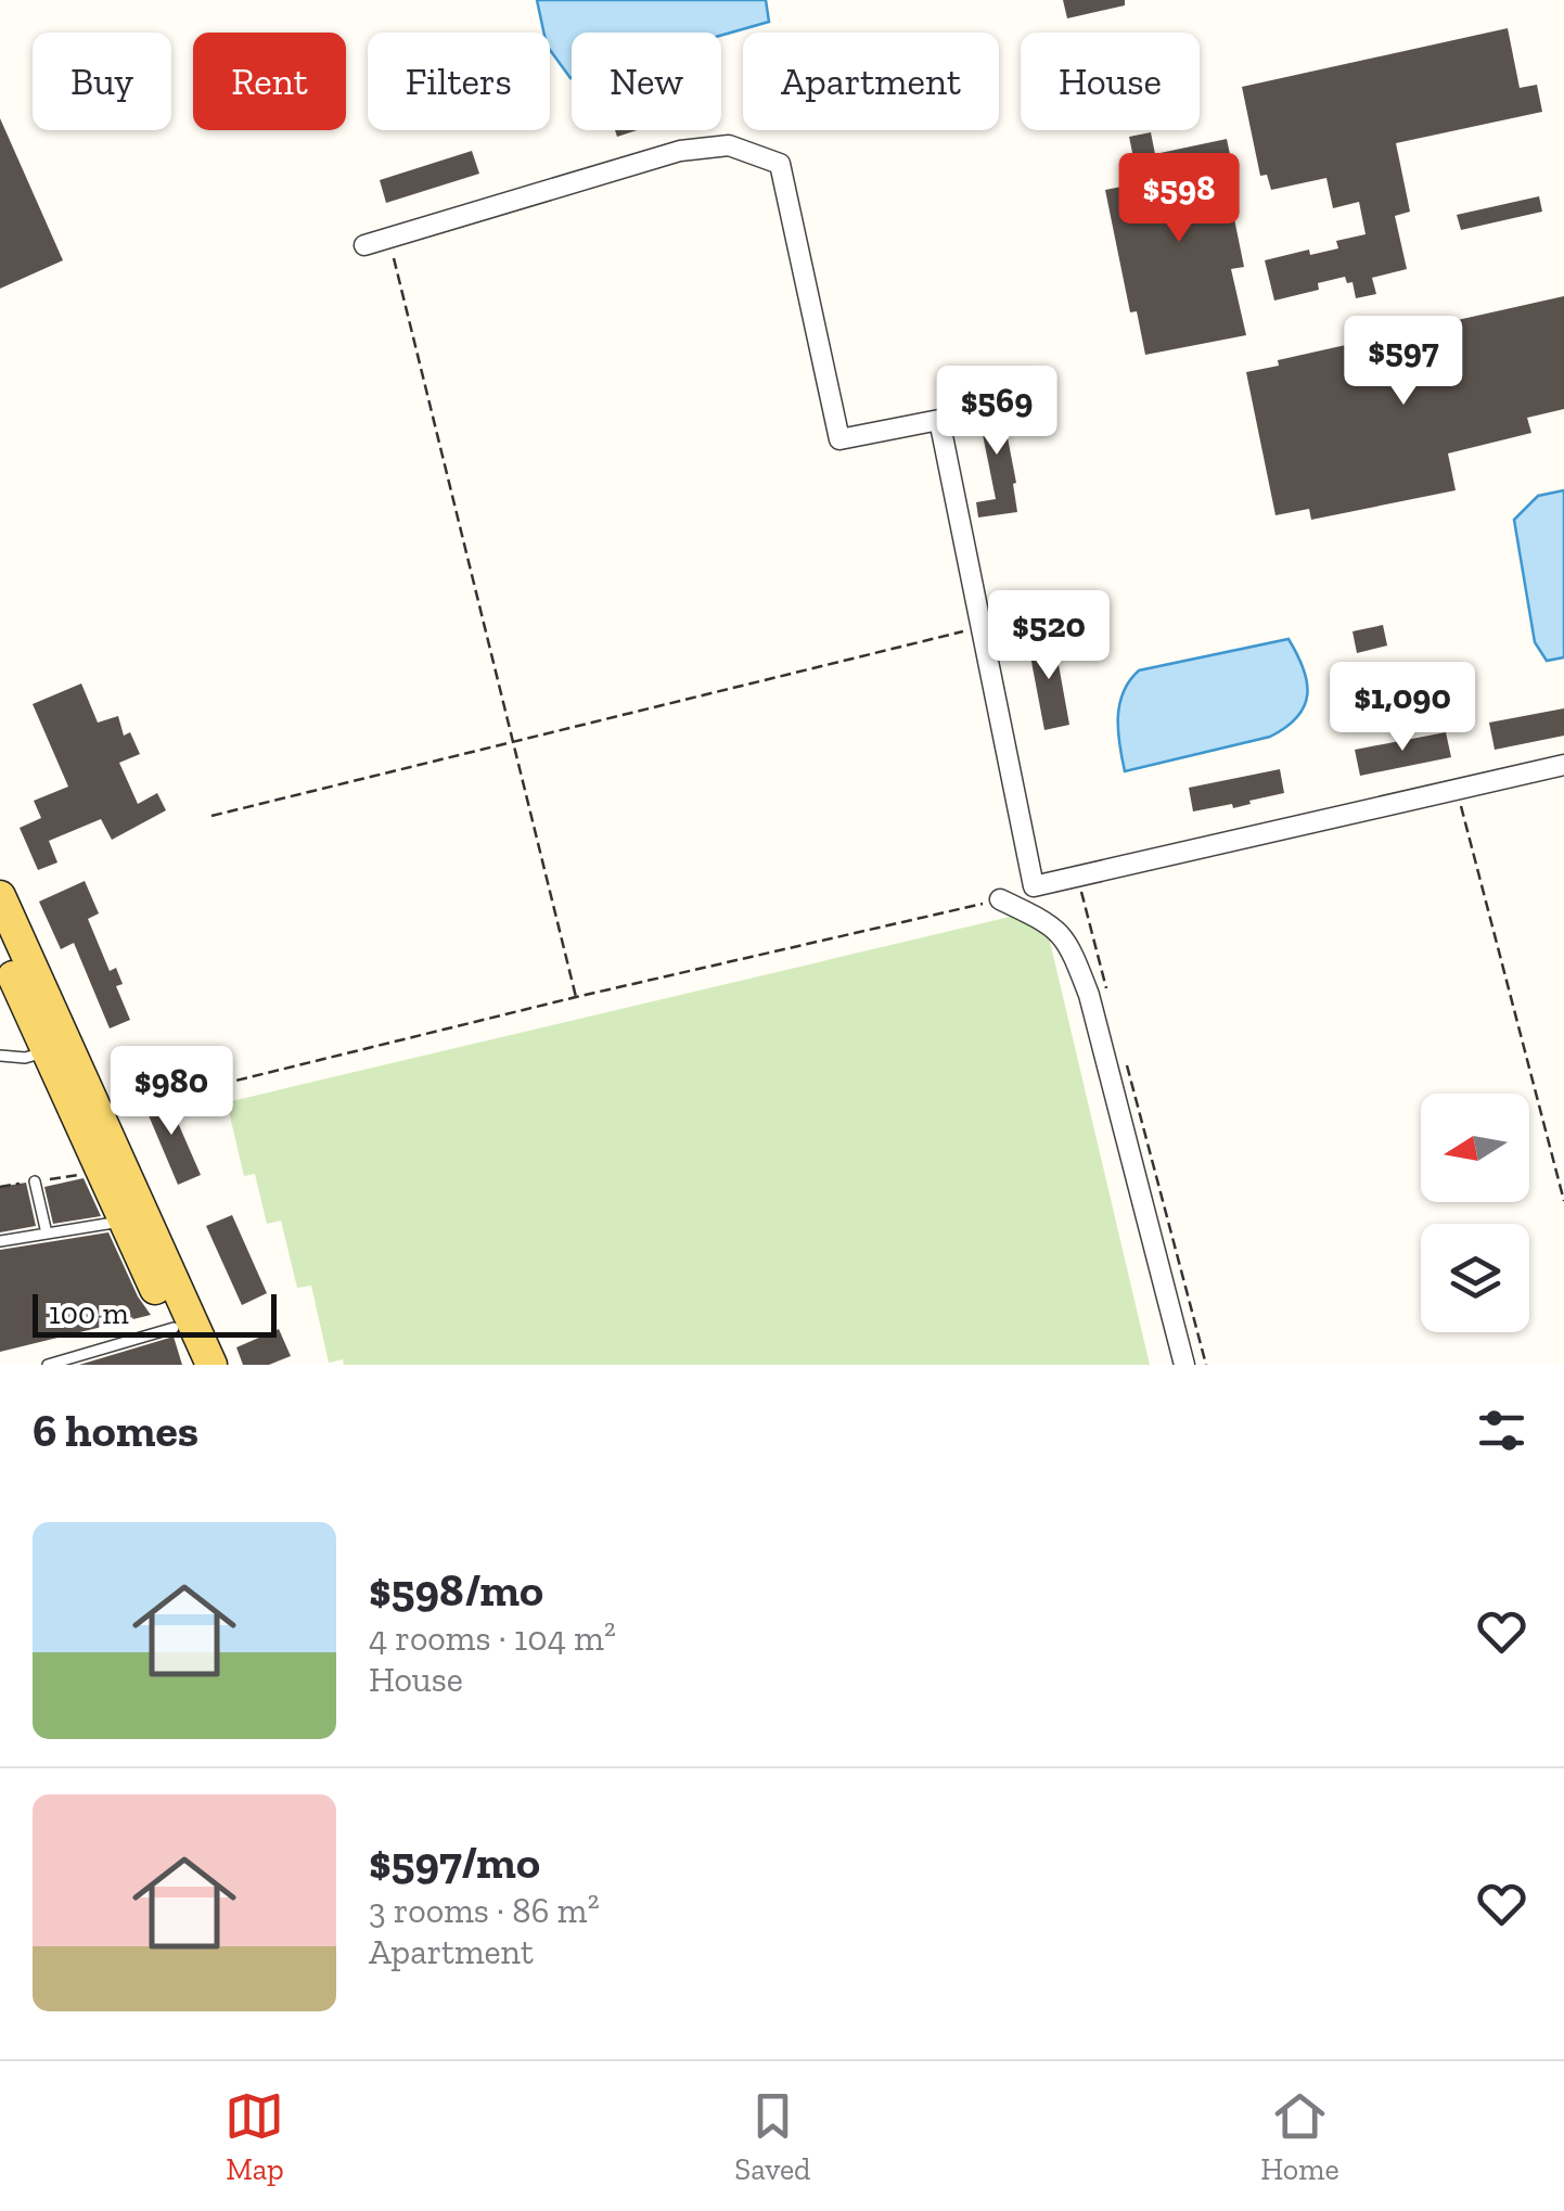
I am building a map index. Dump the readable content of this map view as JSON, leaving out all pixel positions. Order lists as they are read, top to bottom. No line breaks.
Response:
{"scale_bar":"100 m","north":"left","page":{"chip":["Buy","Rent","Filters","New","Apartment","House"],"price":["$598","$597","$569","$520","$1,090","$980"],"scale":"100 m","heading":"6 homes","list":[{"name":"$598/mo","note":"4 rooms · 104 m² · House"},{"name":"$597/mo","note":"3 rooms · 86 m² · Apartment"}],"tabs":["Map","Saved","Home"]}}
